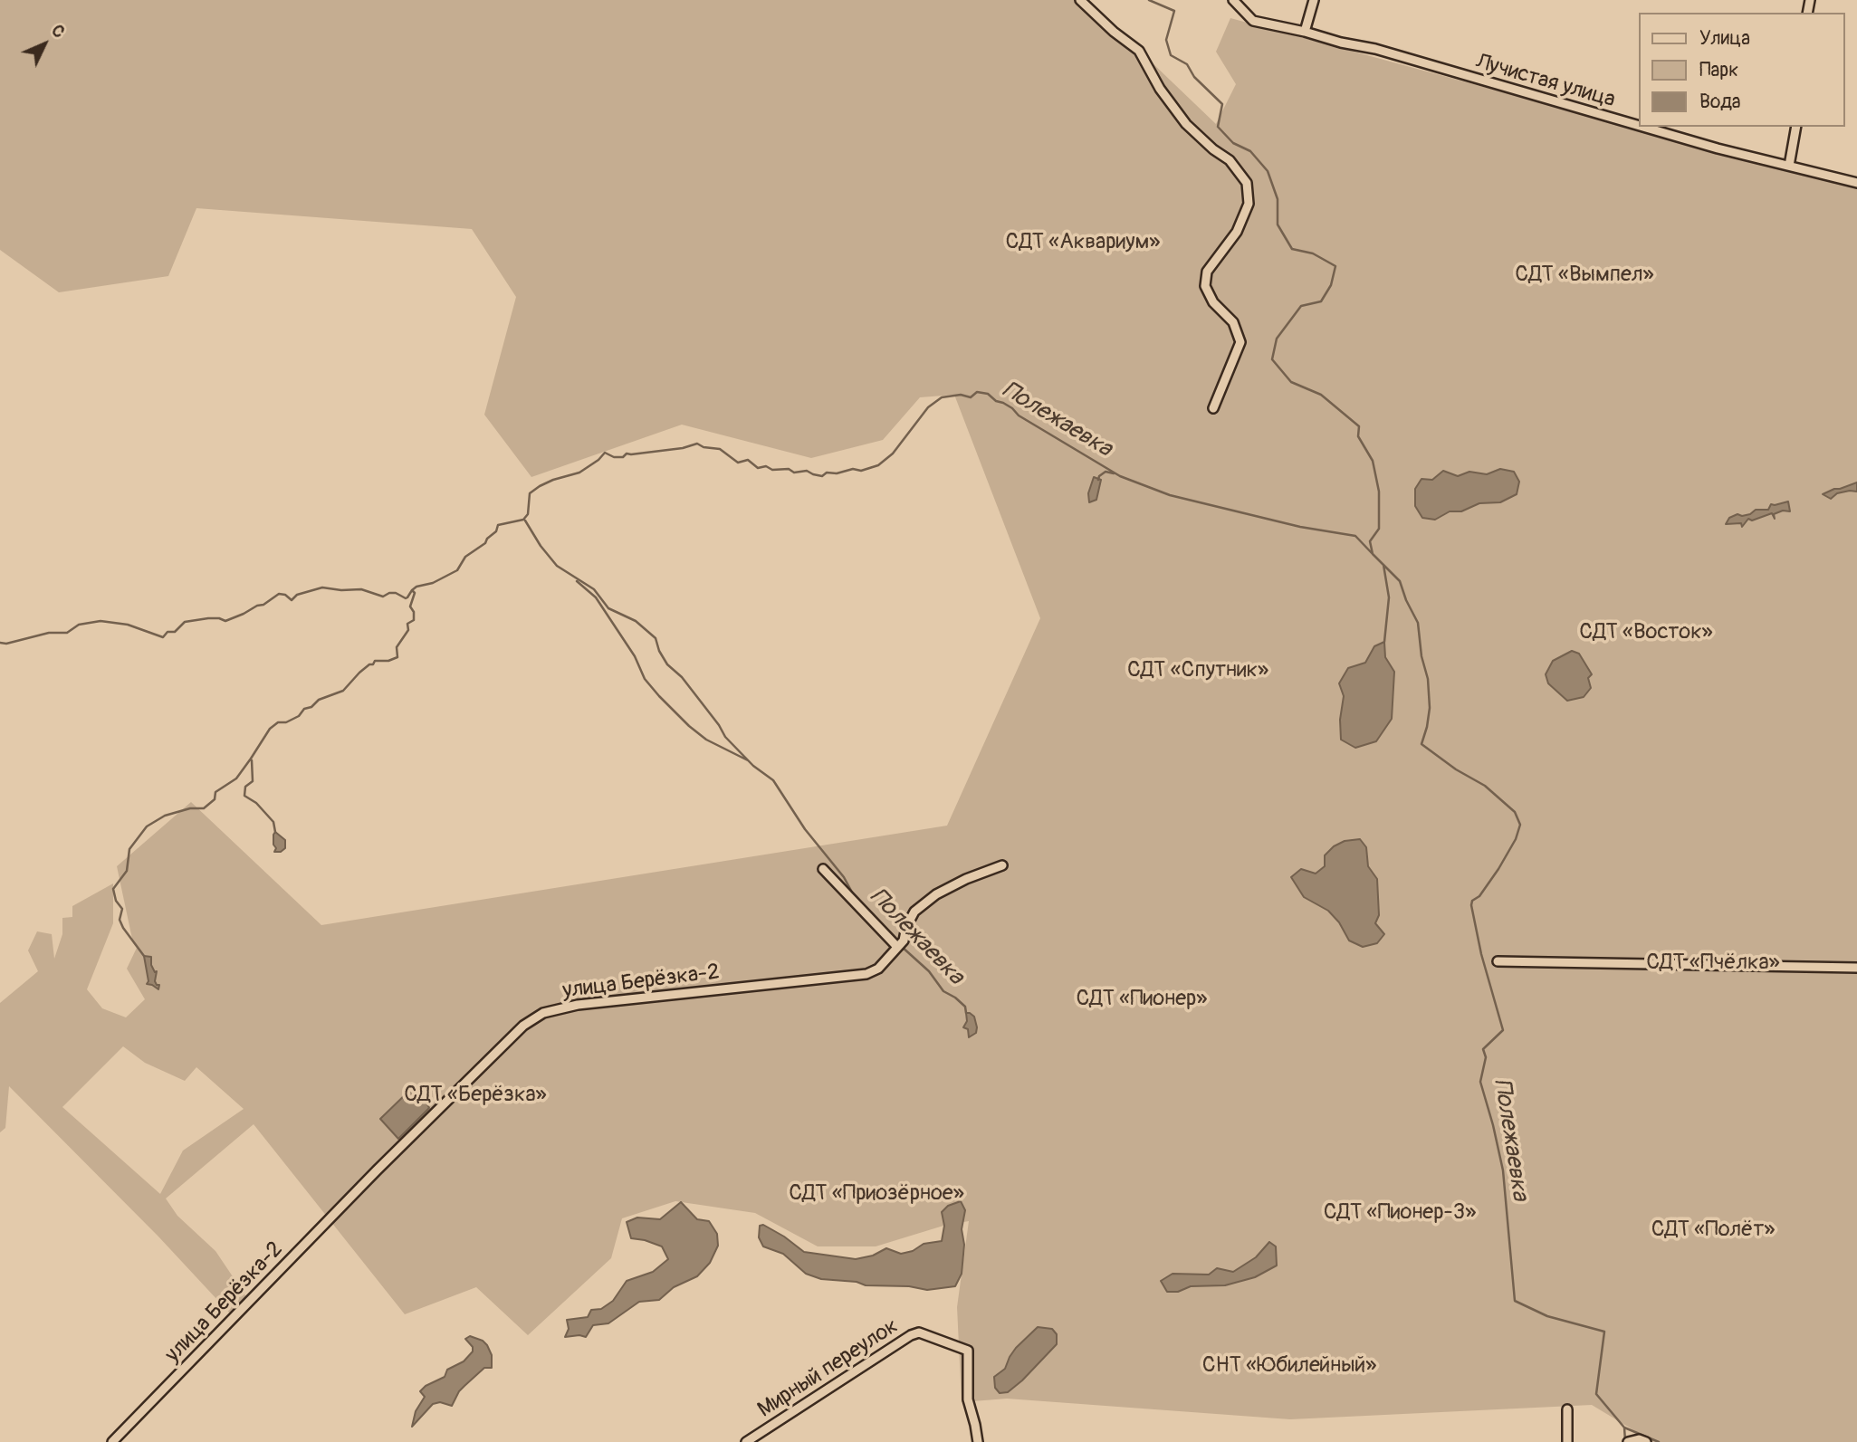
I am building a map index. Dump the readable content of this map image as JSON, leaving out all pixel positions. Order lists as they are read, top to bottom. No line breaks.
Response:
{"streets":{"street":["Лучистая улица","улица Берёзка-2","Мирный переулок"]},"water":["Полежаевка"],"parks":["СДТ «Аквариум»","СДТ «Вымпел»","СДТ «Восток»","СДТ «Спутник»","СДТ «Пчёлка»","СДТ «Пионер»","СДТ «Берёзка»","СДТ «Приозёрное»","СДТ «Пионер-3»","СДТ «Полёт»","СНТ «Юбилейный»"],"legend":["Улица","Парк","Вода"],"north":"top right"}
